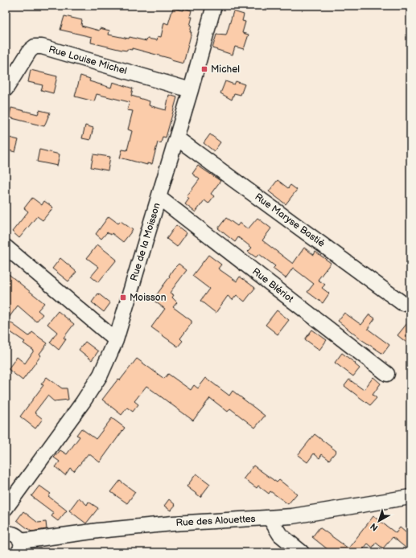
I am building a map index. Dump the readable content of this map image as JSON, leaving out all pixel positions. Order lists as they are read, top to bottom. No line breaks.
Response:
{"streets":{"street":["Rue Louise Michel","Rue Maryse Bastié","Rue de la Moisson","Rue Blériot","Rue des Alouettes"]},"crossings":[["Rue Louise Michel","Rue de la Moisson"],["Rue Maryse Bastié","Rue de la Moisson"],["Rue de la Moisson","Rue Blériot"]],"places":{"transit":["Michel","Moisson"]},"north":"bottom left"}
